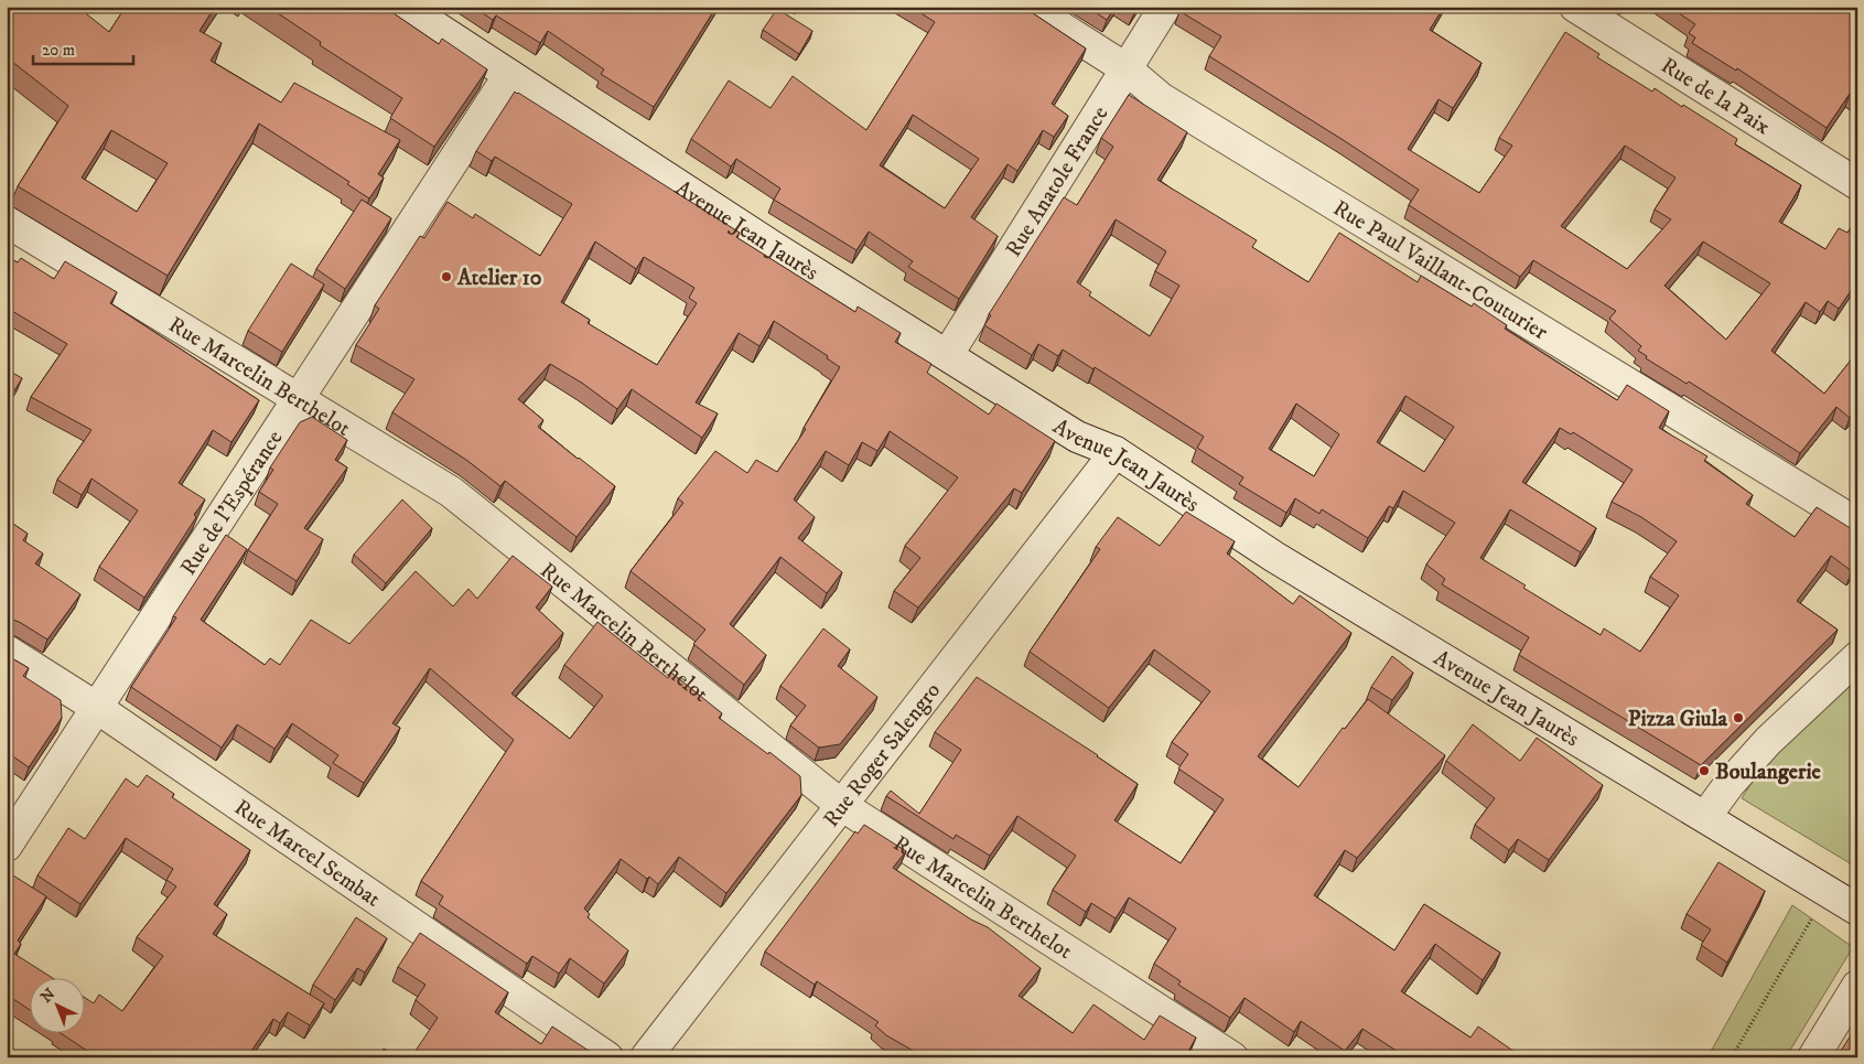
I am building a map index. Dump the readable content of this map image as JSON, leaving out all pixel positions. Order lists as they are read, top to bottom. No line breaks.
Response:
{"streets":{"street":["Rue de la Paix","Rue Anatole France","Avenue Jean Jaurès","Rue Paul Vaillant-Couturier","Rue Marcelin Berthelot","Rue de l'Espérance","Rue Roger Salengro","Rue Marcel Sembat"]},"crossings":[["Rue Anatole France","Avenue Jean Jaurès"],["Rue Anatole France","Rue Paul Vaillant-Couturier"],["Avenue Jean Jaurès","Rue de l'Espérance"],["Avenue Jean Jaurès","Rue Roger Salengro"],["Rue Marcelin Berthelot","Rue de l'Espérance"],["Rue Marcelin Berthelot","Rue Roger Salengro"],["Rue de l'Espérance","Rue Marcel Sembat"]],"places":["Atelier 10","Pizza Giula","Boulangerie"],"scale_bar":"20 m","north":"top left"}
